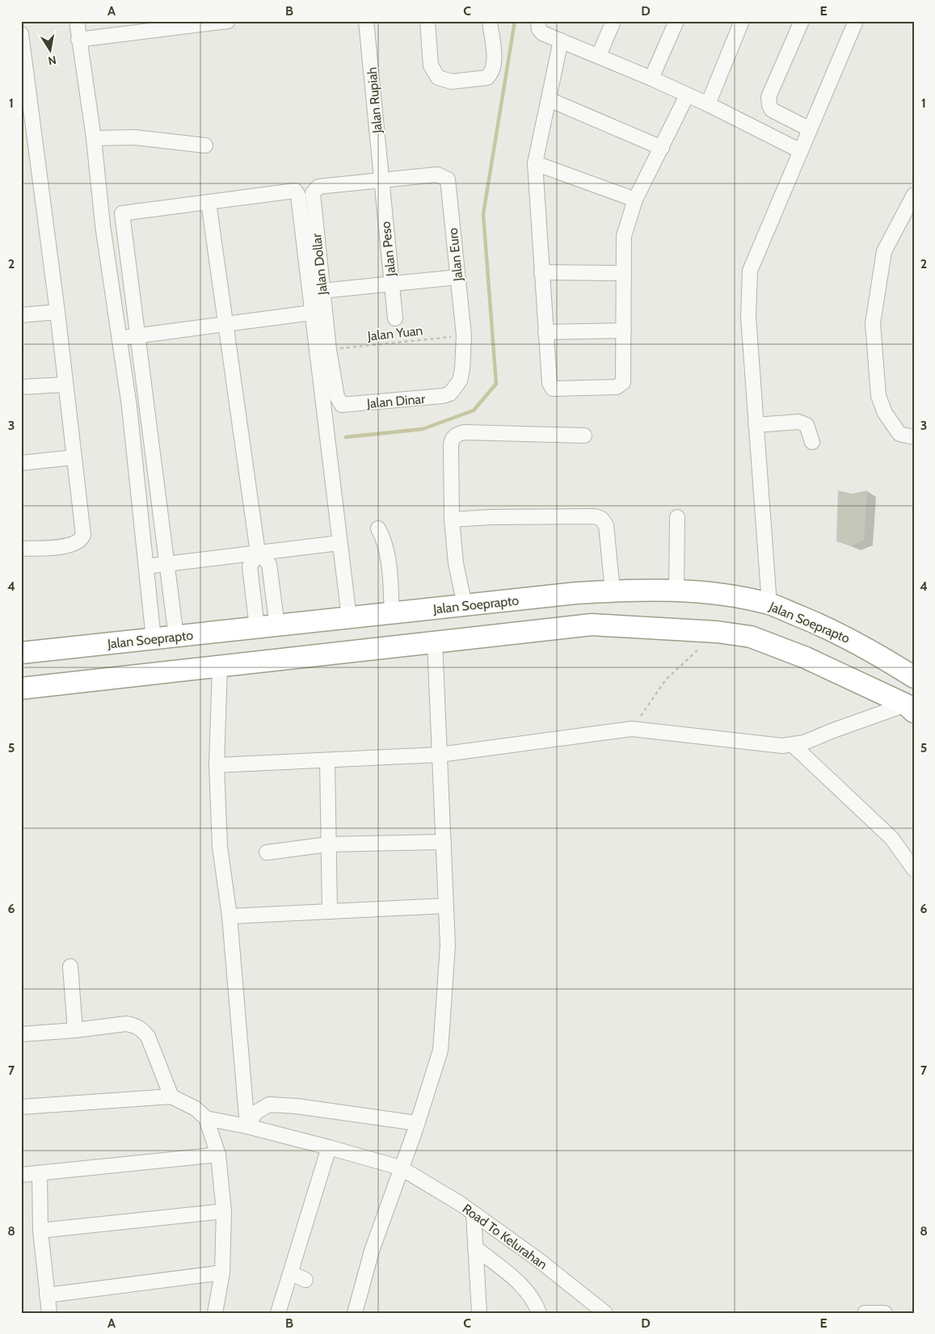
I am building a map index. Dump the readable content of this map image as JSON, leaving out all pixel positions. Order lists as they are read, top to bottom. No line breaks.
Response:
{"streets":{"highway":["Jalan Soeprapto"],"street":["Jalan Rupiah","Jalan Peso","Jalan Euro","Jalan Dollar","Jalan Dinar","Road To Kelurahan"],"path":["Jalan Yuan"]},"crossings":[["Jalan Rupiah","Jalan Peso"],["Jalan Rupiah","Jalan Euro"],["Jalan Rupiah","Jalan Dollar"],["Jalan Peso","Jalan Euro"],["Jalan Peso","Jalan Dollar"],["Jalan Euro","Jalan Dollar"],["Jalan Euro","Jalan Yuan"],["Jalan Euro","Jalan Dinar"],["Jalan Dollar","Jalan Yuan"],["Jalan Dollar","Jalan Dinar"]],"north":"bottom","grid":{"columns":["A","B","C","D","E"],"rows":["1","2","3","4","5","6","7","8"]}}
